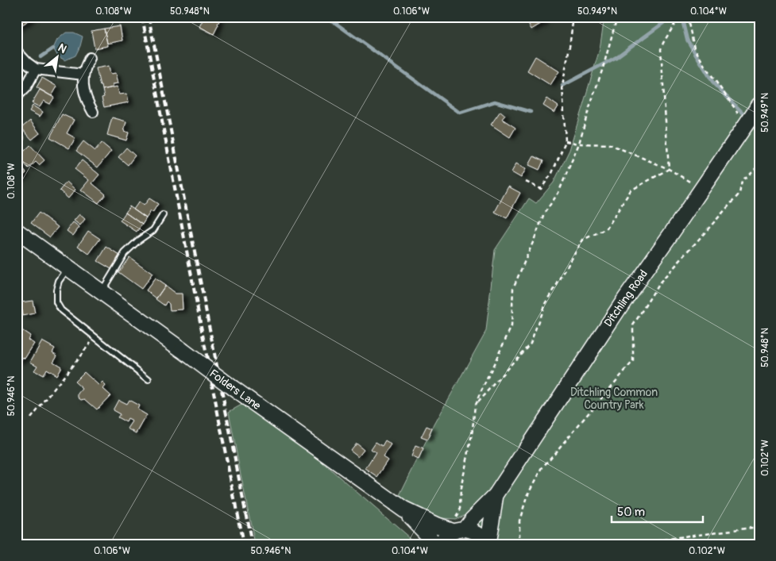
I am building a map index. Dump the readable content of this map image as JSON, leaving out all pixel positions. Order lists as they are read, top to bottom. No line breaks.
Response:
{"streets":{"main road":["Ditchling Road","Folders Lane"]},"crossings":[["Ditchling Road","Folders Lane"]],"parks":["Ditchling Common Country Park"],"scale_bar":"50 m","north":"top right","coordinates":["0.108°W","50.948°N","0.106°W","50.949°N","0.104°W","50.946°N","0.102°W"]}
